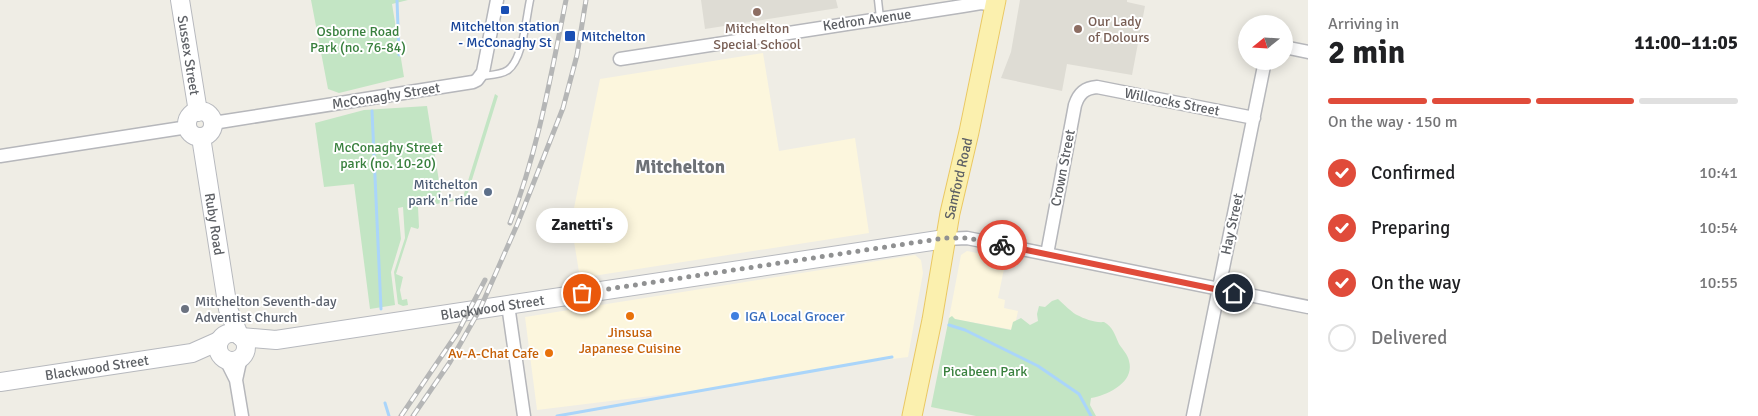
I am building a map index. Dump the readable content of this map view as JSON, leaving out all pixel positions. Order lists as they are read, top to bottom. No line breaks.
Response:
{"streets":{"main road":["Samford Road"],"street":["Kedron Avenue","Sussex Street","McConaghy Street","Willcocks Street","Crown Street","Ruby Road","Hay Street","Blackwood Street"]},"crossings":[["Kedron Avenue","Samford Road"],["Sussex Street","McConaghy Street"],["Sussex Street","Ruby Road"],["McConaghy Street","Ruby Road"],["Willcocks Street","Crown Street"],["Willcocks Street","Hay Street"],["Samford Road","Blackwood Street"],["Ruby Road","Blackwood Street"]],"districts":["Mitchelton"],"parks":["Osborne Road Park (no. 76-84)","McConaghy Street park (no. 10-20)","Picabeen Park"],"places":{"transit":["Mitchelton station - McConaghy St","Mitchelton"],"other":["Mitchelton Special School","Our Lady of Dolours","Mitchelton park 'n' ride","Zanetti's","Mitchelton Seventh-day Adventist Church","Jinsusa Japanese Cuisine","IGA Local Grocer","Av-A-Chat Cafe"]},"north":"left","page":{"heading":["2 min","Arriving in","11:00–11:05"],"bar":"On the way · 150 m","list":[["Confirmed","10:41"],["Preparing","10:54"],["On the way","10:55"],"Delivered"],"bubble":"Zanetti's"}}
